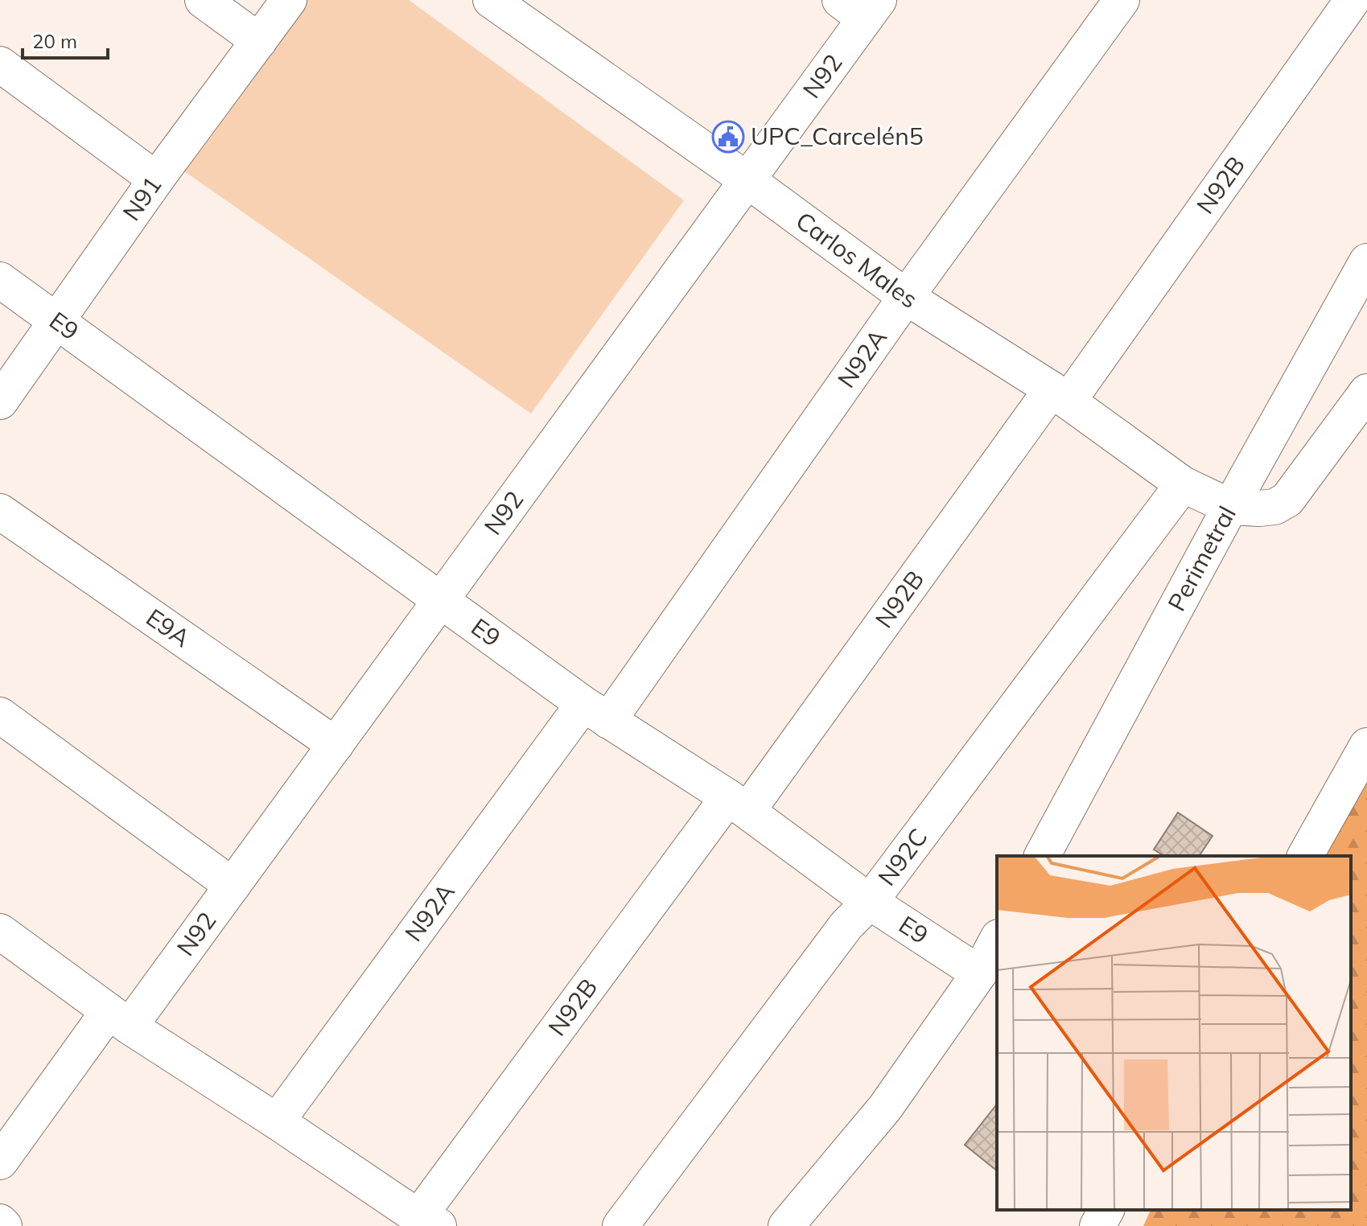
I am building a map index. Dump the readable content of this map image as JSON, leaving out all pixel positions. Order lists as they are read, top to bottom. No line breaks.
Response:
{"streets":{"street":["N92","N92B","N91","Carlos Males","E9","N92A","Perimetral","E9A","N92C"]},"crossings":[["N92","Carlos Males"],["N92","E9"],["N92","E9A"],["N92B","Carlos Males"],["N92B","E9"],["N91","E9"],["Carlos Males","N92A"],["Carlos Males","Perimetral"],["Carlos Males","N92C"],["E9","N92A"],["E9","N92C"]],"places":{"public building":["UPC_Carcelén5"]},"scale_bar":"20 m"}
